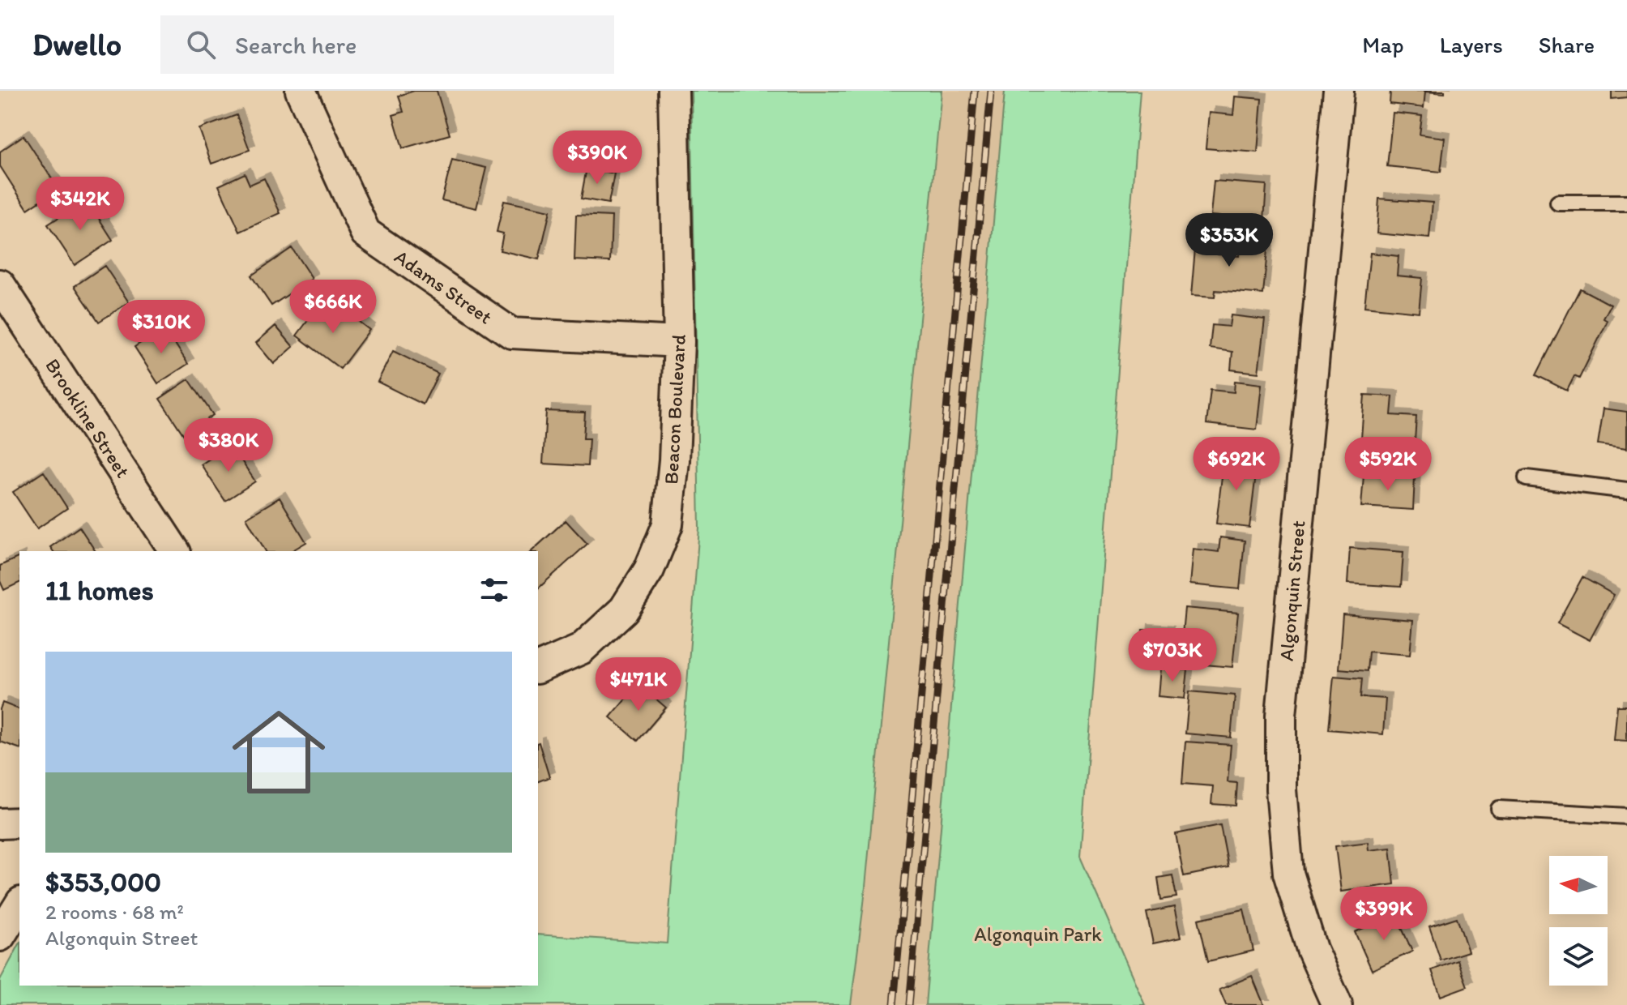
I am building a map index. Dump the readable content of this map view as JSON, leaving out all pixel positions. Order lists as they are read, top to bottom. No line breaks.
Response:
{"streets":{"street":["Adams Street","Beacon Boulevard","Brookline Street","Algonquin Street"]},"crossings":[["Adams Street","Beacon Boulevard"]],"parks":["Algonquin Park"],"north":"left","page":{"header":"Dwello","search":"Search here","nav":["Map","Layers","Share"],"price":["$390K","$342K","$353K","$666K","$310K","$380K","$692K","$592K","$703K","$471K","$399K"],"heading":"11 homes","list":[{"name":"$353,000","note":"2 rooms · 68 m² · Algonquin Street"}]}}
